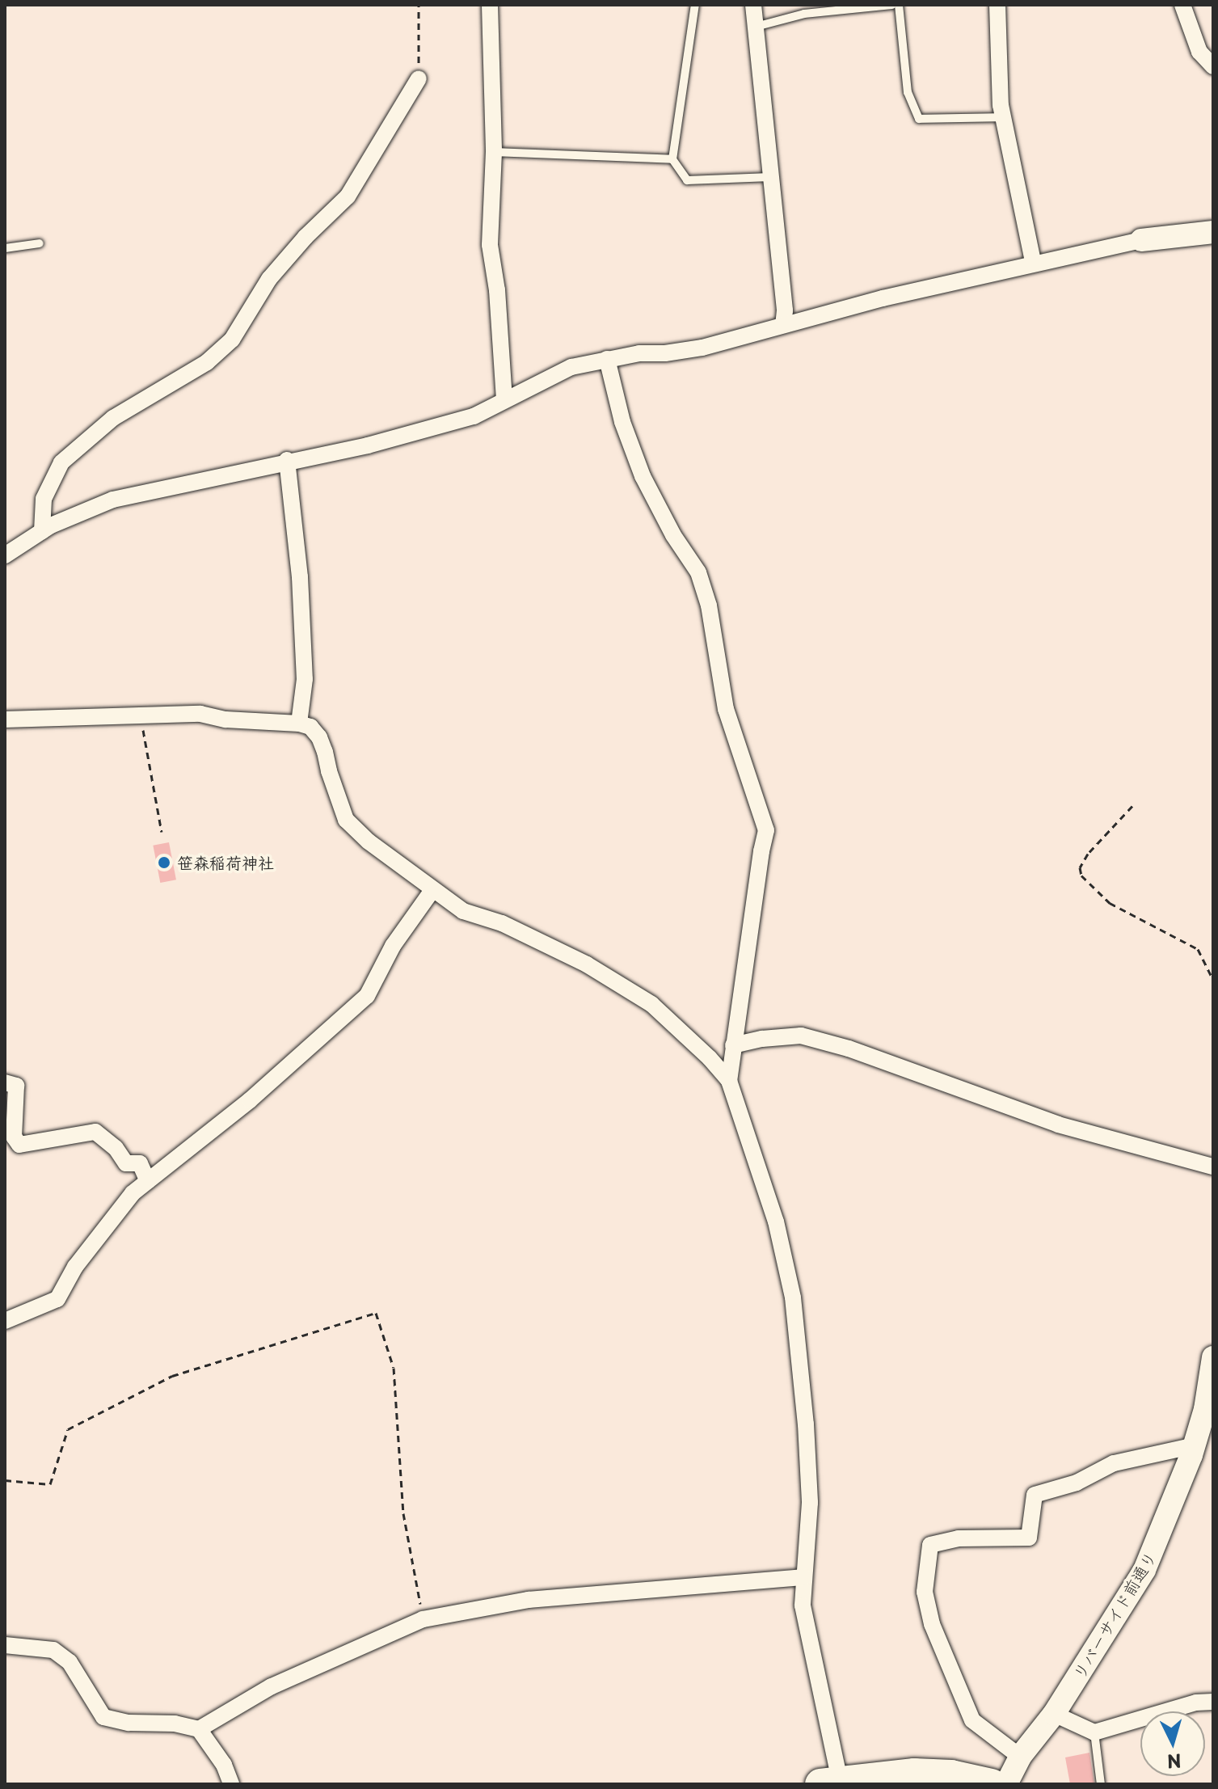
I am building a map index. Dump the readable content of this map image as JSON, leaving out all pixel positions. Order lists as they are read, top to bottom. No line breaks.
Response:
{"streets":{"street":["リバーサイド前通り"]},"places":["笹森稲荷神社"],"north":"bottom"}
